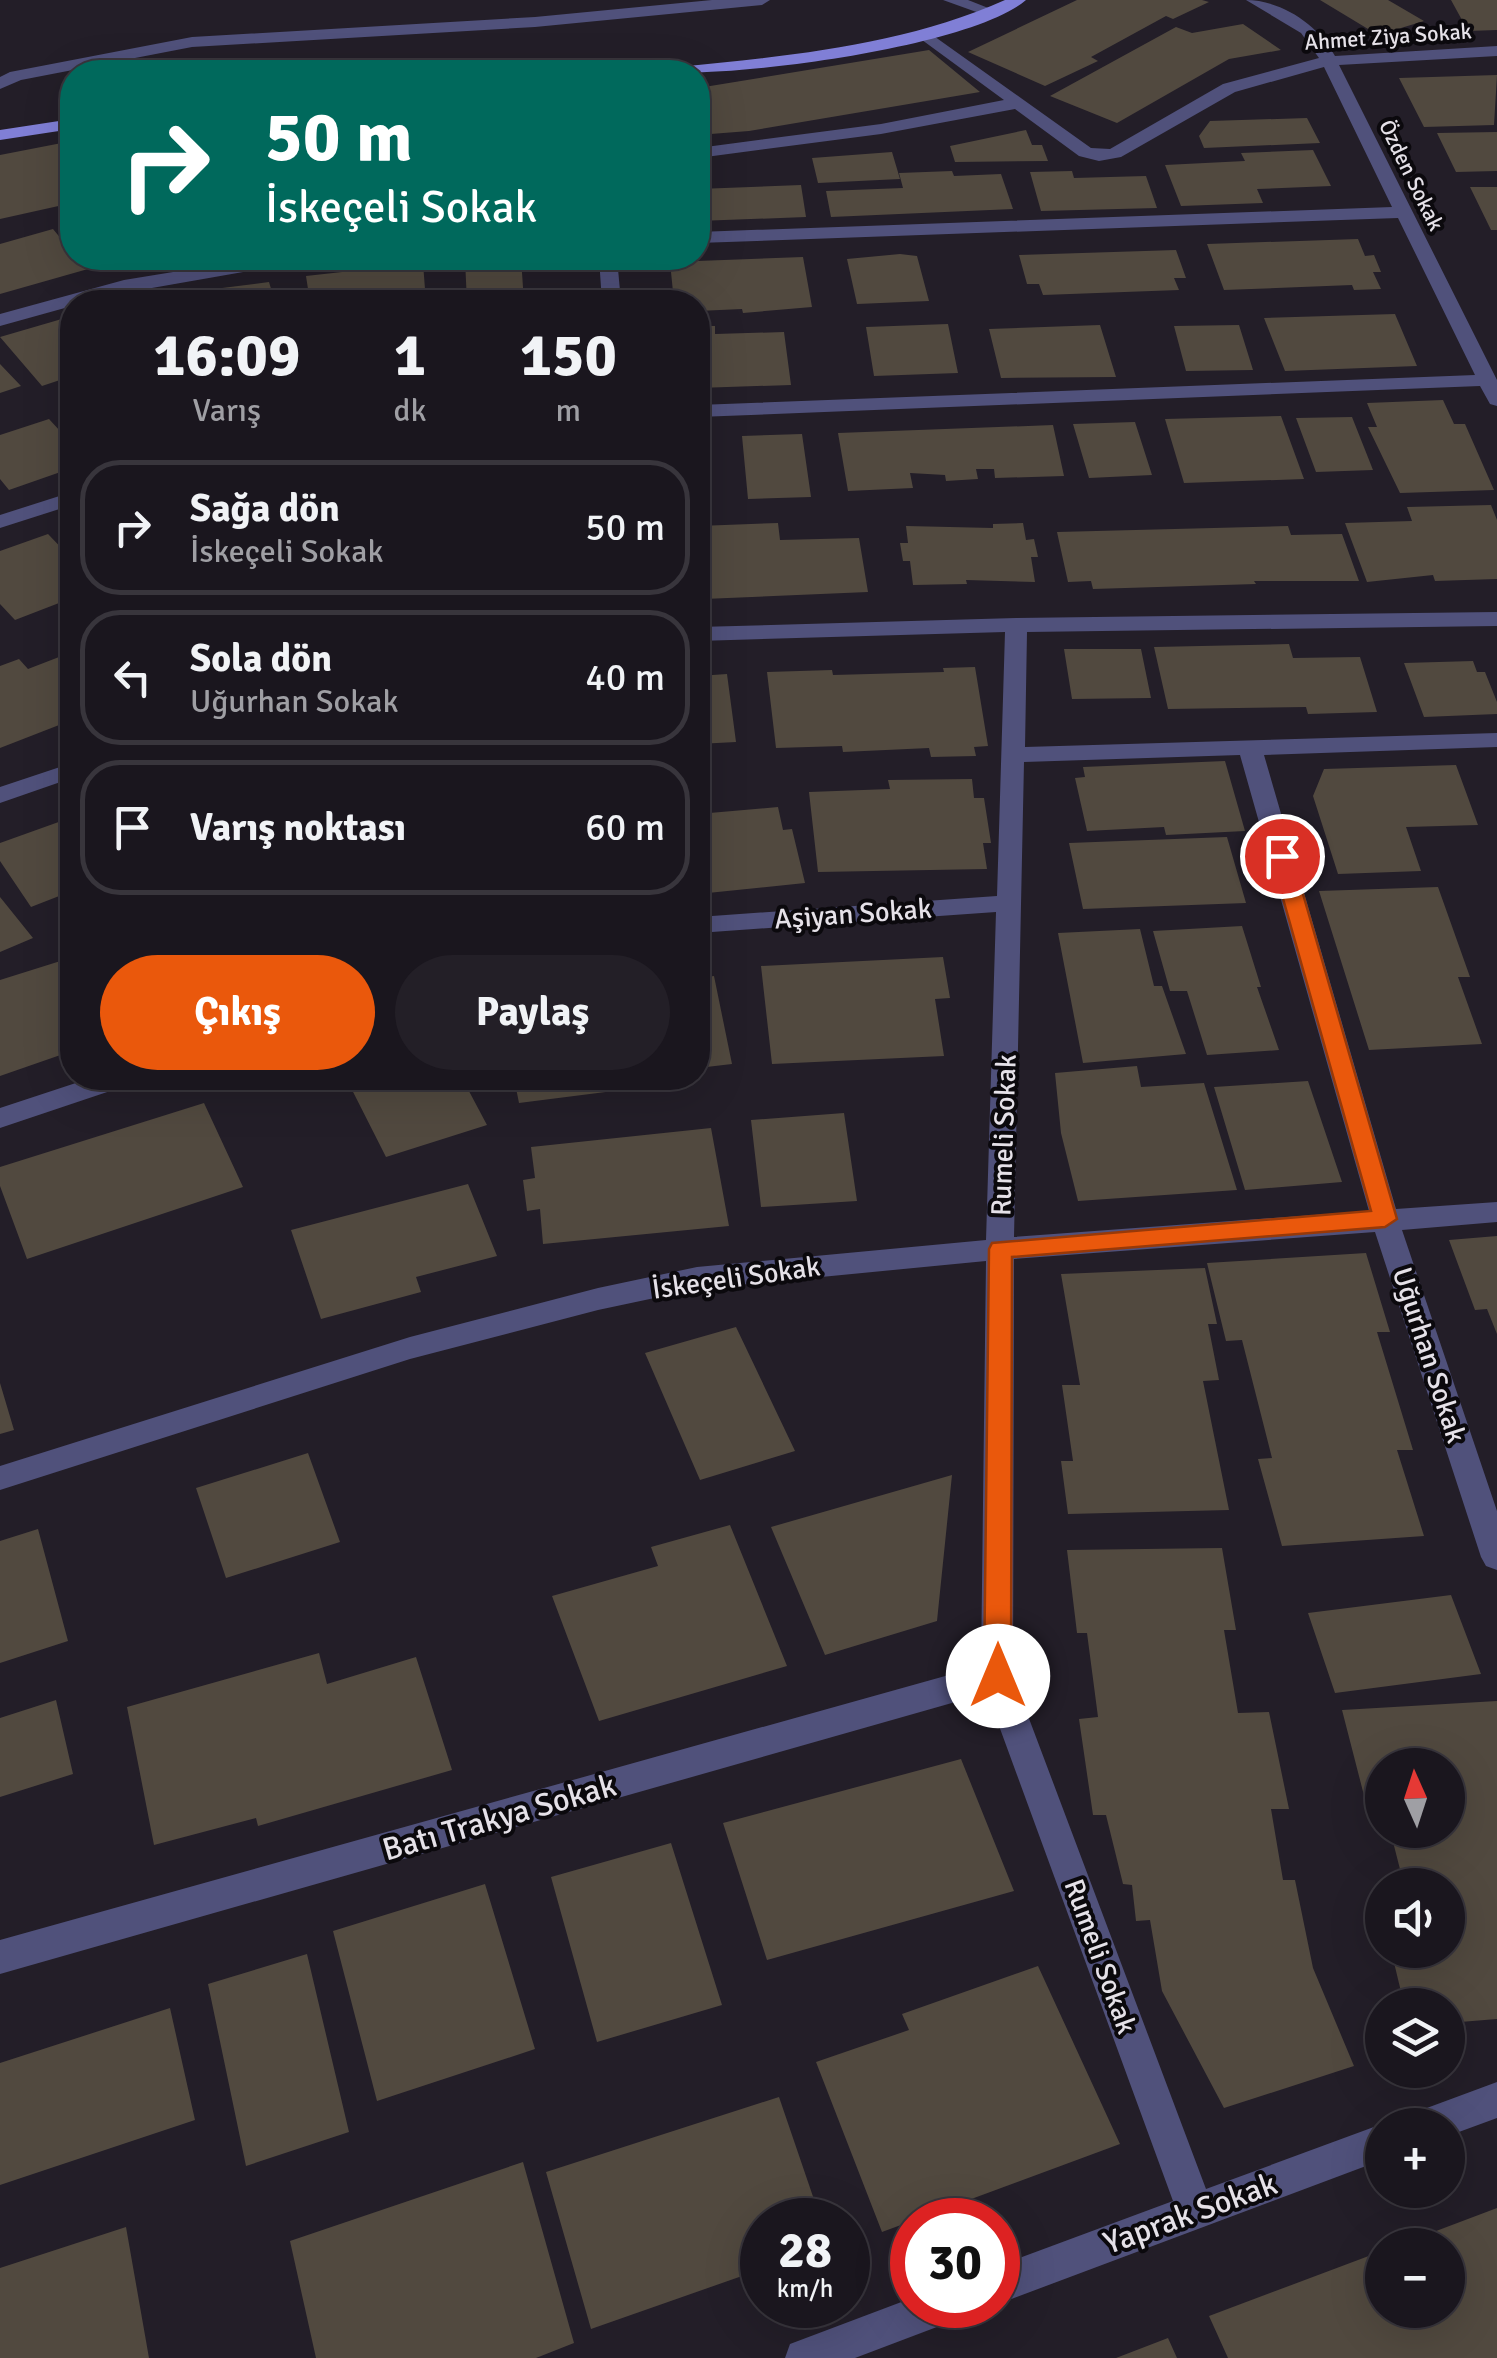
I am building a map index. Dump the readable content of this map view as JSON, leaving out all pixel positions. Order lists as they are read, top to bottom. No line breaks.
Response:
{"streets":{"street":["Ahmet Ziya Sokak","Özden Sokak","Aşiyan Sokak","Rumeli Sokak","İskeçeli Sokak","Uğurhan Sokak","Batı Trakya Sokak","Yaprak Sokak"]},"crossings":[["Ahmet Ziya Sokak","Özden Sokak"],["Aşiyan Sokak","Rumeli Sokak"],["Rumeli Sokak","İskeçeli Sokak"],["Rumeli Sokak","Batı Trakya Sokak"],["Rumeli Sokak","Yaprak Sokak"],["İskeçeli Sokak","Uğurhan Sokak"]],"north":"top","page":{"turn":["50 m","İskeçeli Sokak"],"eta":["16:09","Varış","1","dk","150","m"],"list":[{"name":"Sağa dön","note":"İskeçeli Sokak","value":"50 m"},{"name":"Sola dön","note":"Uğurhan Sokak","value":"40 m"},{"name":"Varış noktası","value":"60 m"}],"buttons":["Çıkış","Paylaş"],"map_buttons":["+","−"],"speed":"28 km/h","limit":"30"}}
